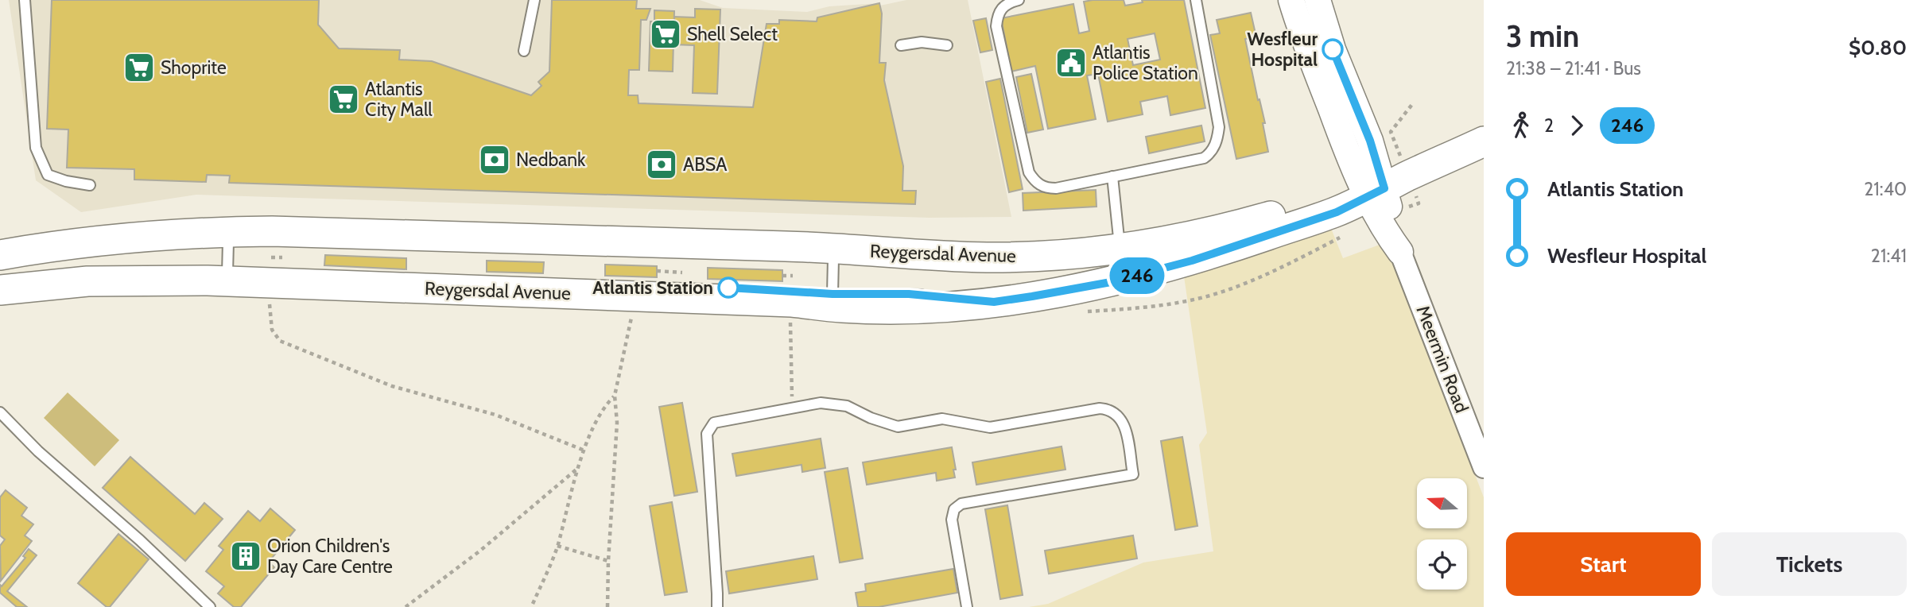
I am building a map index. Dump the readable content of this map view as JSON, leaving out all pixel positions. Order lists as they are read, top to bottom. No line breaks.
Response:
{"streets":{"main road":["Reygersdal Avenue"],"street":["Meermin Road"]},"crossings":[["Reygersdal Avenue","Meermin Road"]],"places":{"supermarket":["Shell Select","Shoprite","Atlantis City Mall"],"other":["Wesfleur Hospital","Atlantis Station"],"public building":["Atlantis Police Station"],"bank":["Nedbank","ABSA"],"building":["Orion Children's Day Care Centre"]},"lines":["bus line 246"],"north":"left","page":{"on_map":"246","heading":["3 min","21:38 – 21:41 · Bus","$0.80"],"legs":["2","246"],"list":[{"name":"Atlantis Station","value":"21:40"},{"name":"Wesfleur Hospital","value":"21:41"}],"buttons":["Start","Tickets"]}}
